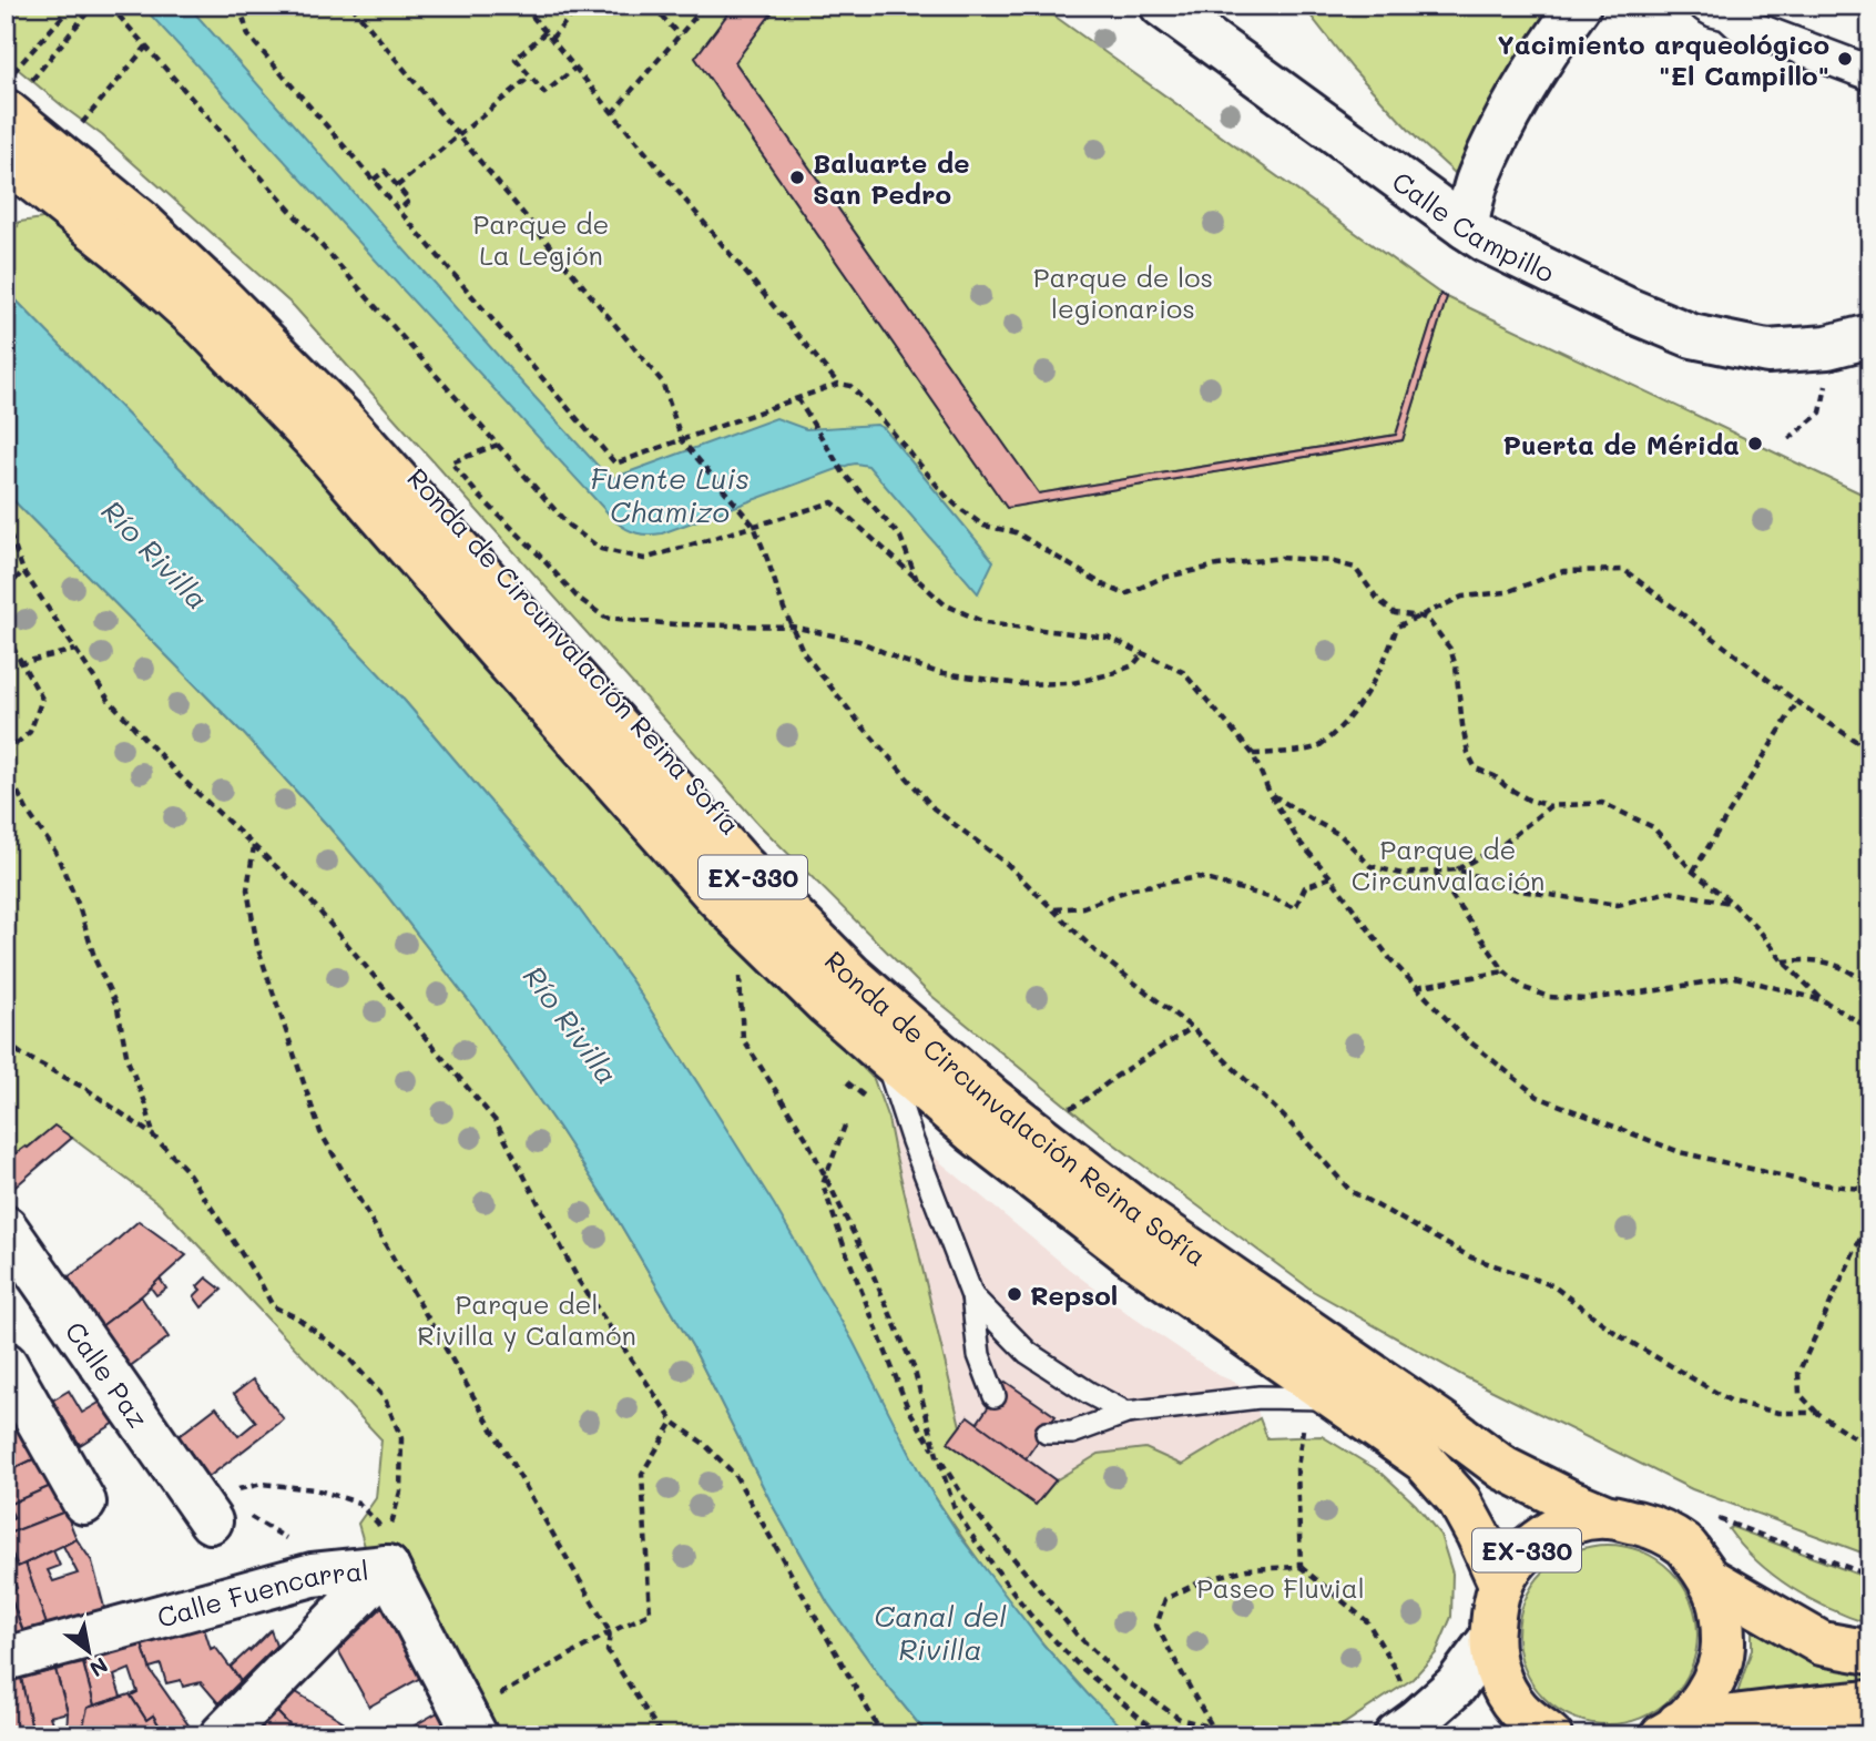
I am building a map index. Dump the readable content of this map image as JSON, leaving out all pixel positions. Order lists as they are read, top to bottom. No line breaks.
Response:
{"streets":{"main road":["Ronda de Circunvalación Reina Sofía","EX-330"],"street":["Calle Campillo","Calle Paz","Calle Fuencarral"]},"water":["Fuente Luis Chamizo","Río Rivilla","Canal del Rivilla"],"parks":["Parque de La Legión","Parque de los legionarios","Parque de Circunvalación","Parque del Rivilla y Calamón","Paseo Fluvial"],"places":["Yacimiento arqueológico \"El Campillo\"","Baluarte de San Pedro","Puerta de Mérida","Repsol"],"north":"bottom right"}
